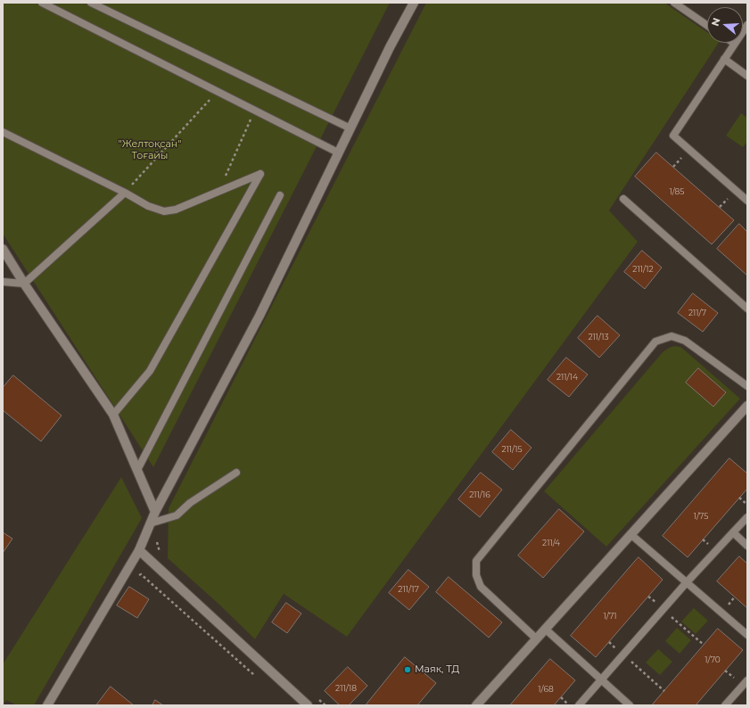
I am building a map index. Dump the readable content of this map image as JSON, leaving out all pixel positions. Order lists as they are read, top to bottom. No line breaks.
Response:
{"parks":["\"Желтоқсан\" Тоғайы"],"places":["Маяк, ТД"],"house_numbers":["1/85","211/12","211/7","211/13","211/14","211/15","211/16","1/75","211/4","211/17","1/71","1/70","211/18","1/68"],"north":"left"}
